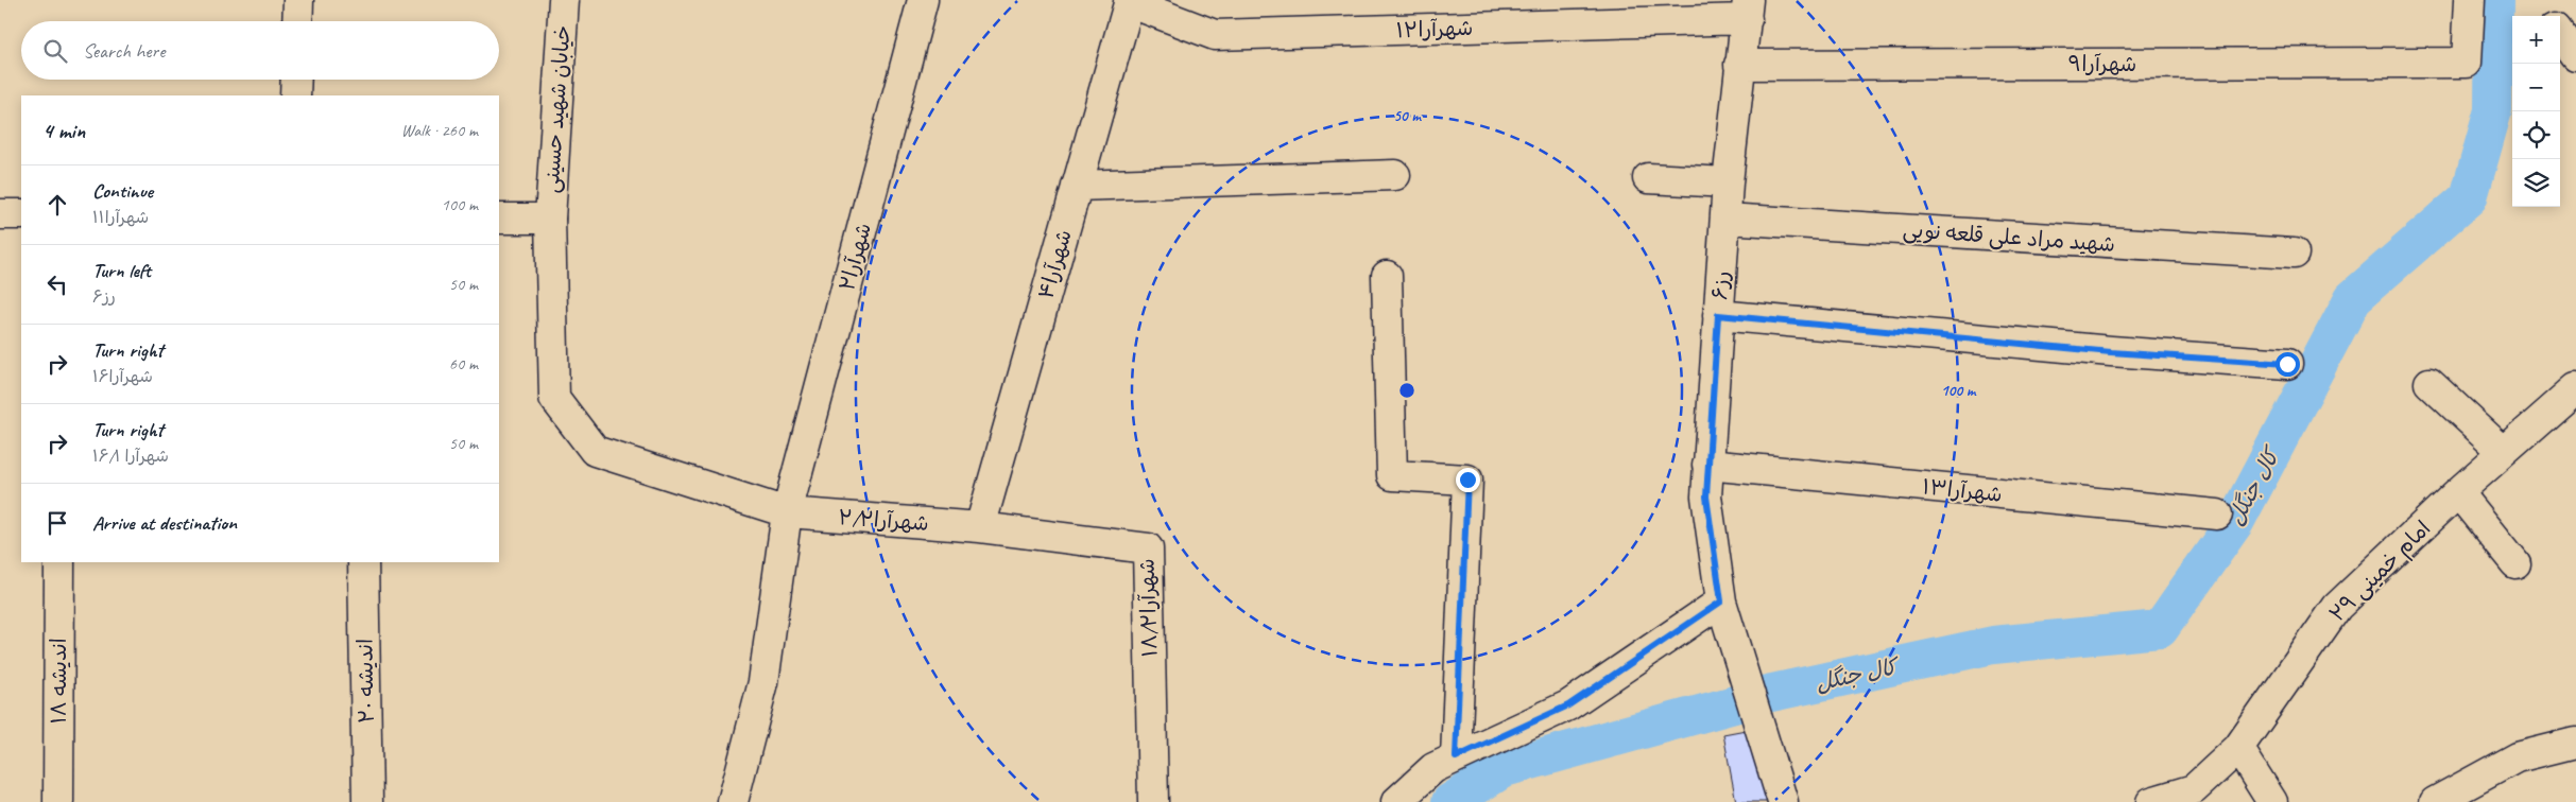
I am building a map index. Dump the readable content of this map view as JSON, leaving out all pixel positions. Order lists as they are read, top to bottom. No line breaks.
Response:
{"streets":{"street":["شهرآرا۱۲","شهرآرا۹","خیابان شهید حسینی","شهید مراد علی قلعه نویی","شهرآرا۲","شهرآرا۴","رز۶","شهرآرا۱۳","شهرآرا۲/۲","امام خمینی ۲۹","شهرآرا۱۸/۲","اندیشه ۱۸","اندیشه ۲۰"]},"crossings":[["شهرآرا۱۲","شهرآرا۴"],["شهرآرا۱۲","رز۶"],["شهرآرا۹","رز۶"],["خیابان شهید حسینی","شهرآرا۲"],["خیابان شهید حسینی","شهرآرا۲/۲"],["شهید مراد علی قلعه نویی","رز۶"],["شهرآرا۲","شهرآرا۲/۲"],["شهرآرا۴","شهرآرا۲/۲"],["شهرآرا۴","شهرآرا۱۸/۲"],["رز۶","شهرآرا۱۳"],["شهرآرا۲/۲","شهرآرا۱۸/۲"]],"water":["کال جنگل"],"page":{"map_buttons":["+","−"],"search":"Search here","heading":["4 min","Walk · 260 m"],"list":[["Continue","شهرآرا۱۱","100 m"],["Turn left","رز۶","50 m"],["Turn right","شهرآرا۱۶","60 m"],["Turn right","شهرآرا ۱۶/۱","50 m"],"Arrive at destination"]},"rings":["50 m","100 m"]}
